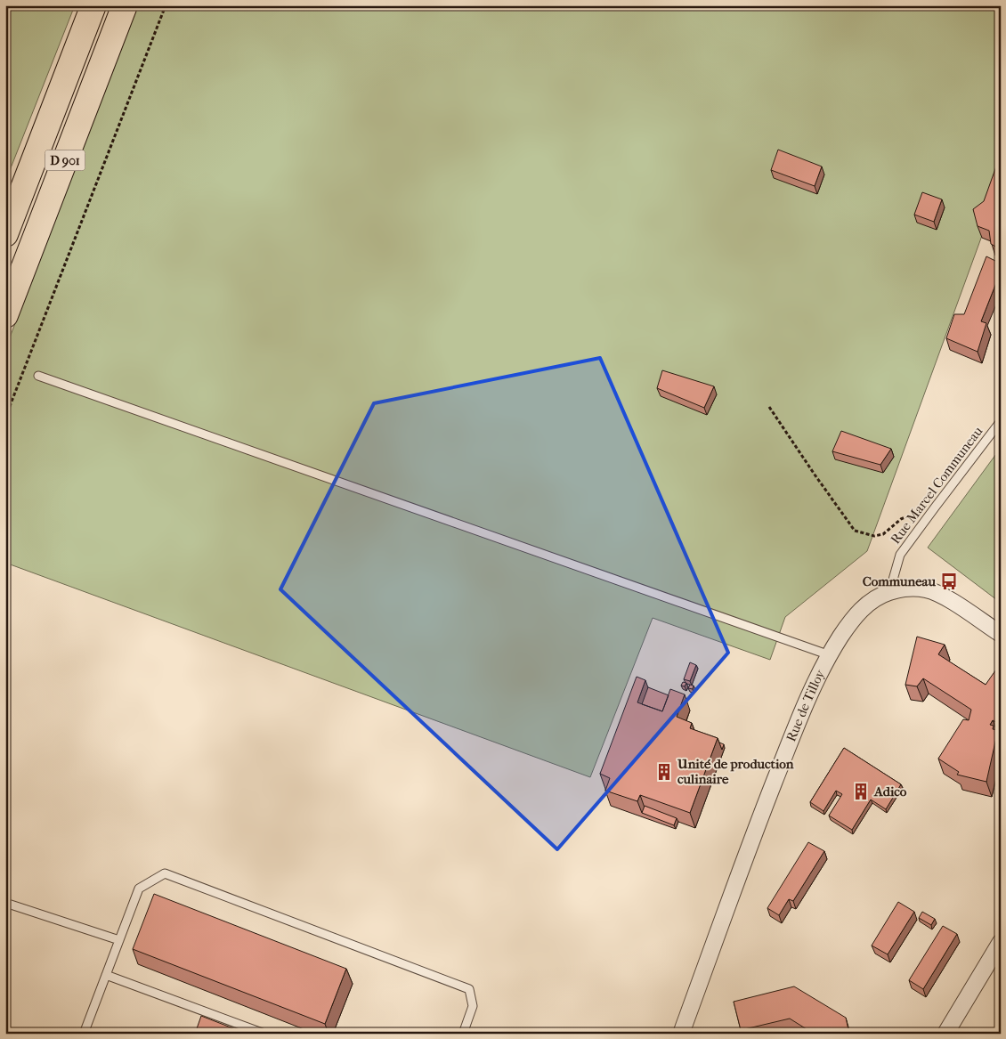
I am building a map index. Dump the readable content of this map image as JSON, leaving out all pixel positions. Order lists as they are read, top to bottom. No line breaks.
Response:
{"streets":{"main road":["D 901"],"street":["Rue de Tilloy"],"lane":["Rue Marcel Communeau"]},"crossings":[["Rue Marcel Communeau","Rue de Tilloy"]],"places":{"bus stop":["Communeau"],"building":["Unité de production culinaire","Adico"]}}
